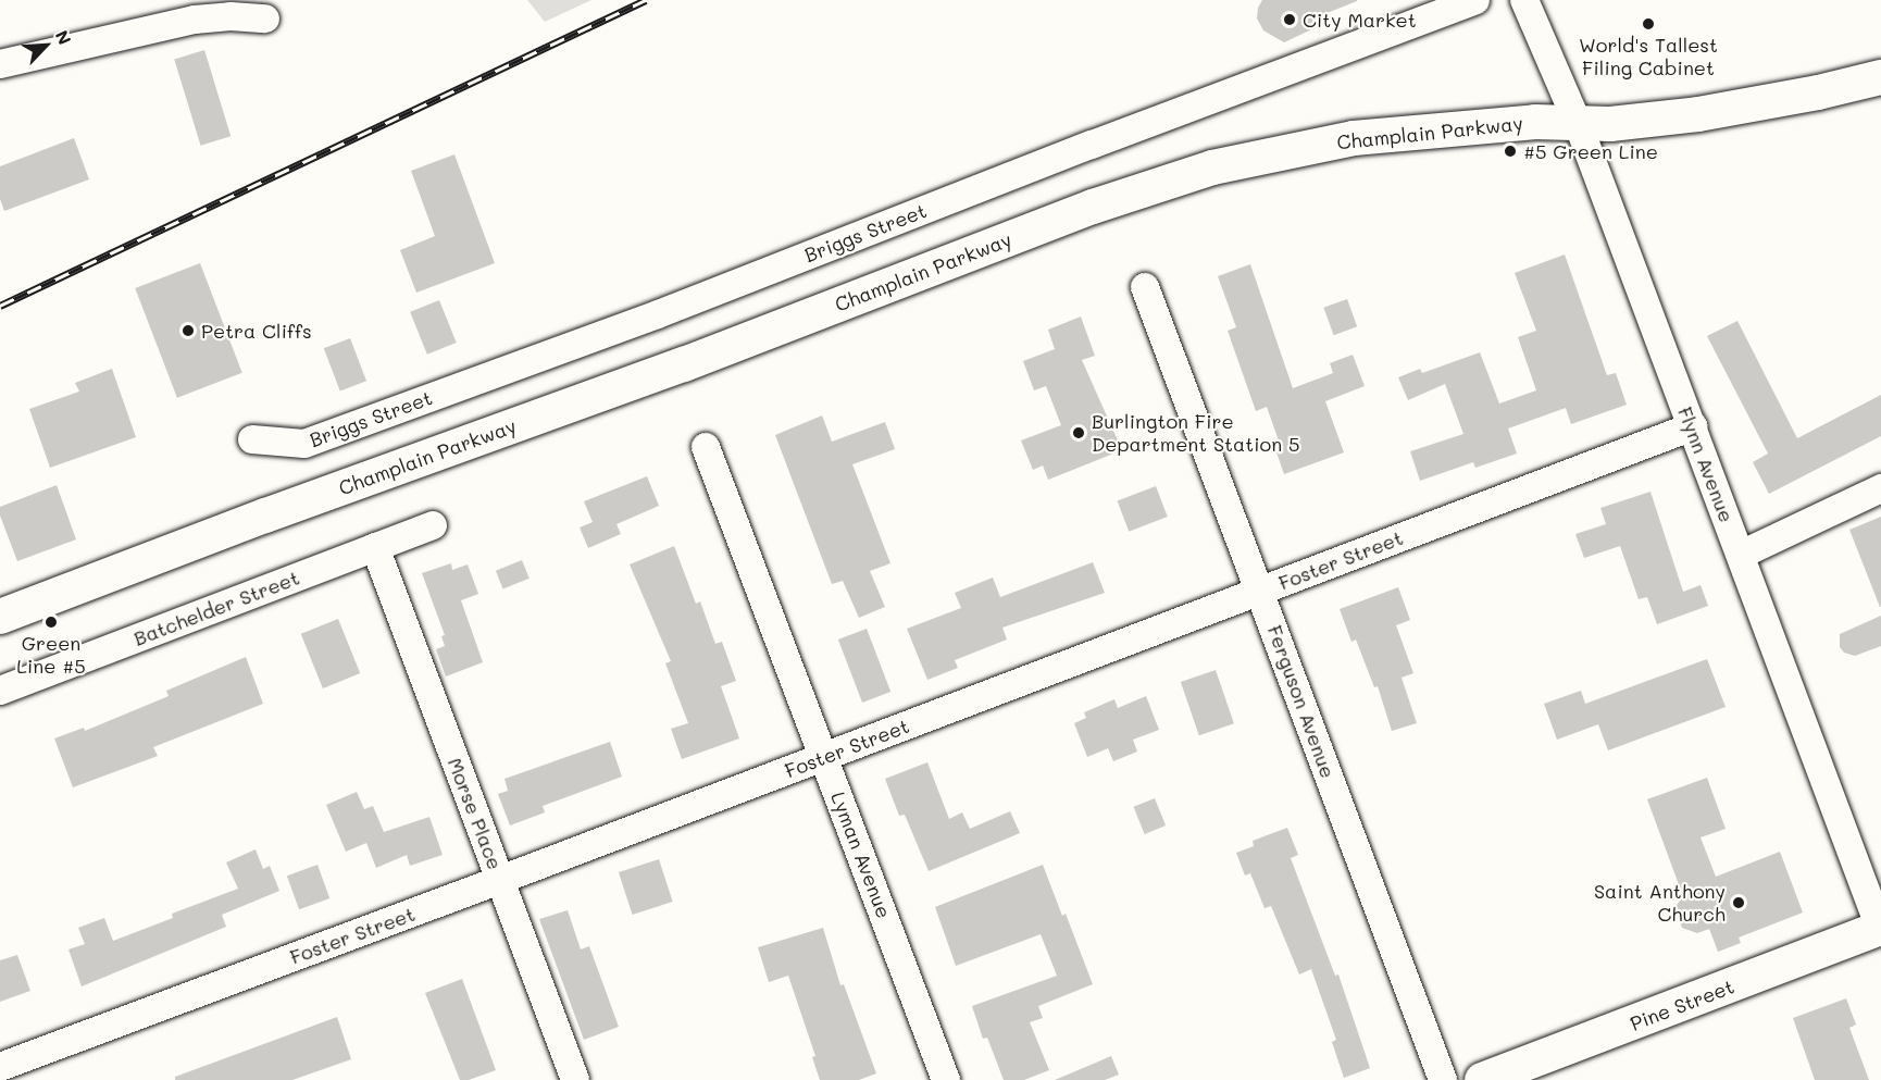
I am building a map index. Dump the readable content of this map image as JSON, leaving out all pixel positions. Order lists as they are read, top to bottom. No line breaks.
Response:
{"streets":{"main road":["Champlain Parkway","Pine Street"],"street":["Briggs Street","Flynn Avenue","Foster Street","Batchelder Street","Ferguson Avenue","Morse Place","Lyman Avenue"]},"crossings":[["Champlain Parkway","Flynn Avenue"],["Flynn Avenue","Foster Street"],["Flynn Avenue","Pine Street"],["Foster Street","Ferguson Avenue"],["Foster Street","Morse Place"],["Foster Street","Lyman Avenue"],["Batchelder Street","Morse Place"]],"places":["City Market","World's Tallest Filing Cabinet","#5 Green Line","Petra Cliffs","Burlington Fire Department Station 5","Green Line #5","Saint Anthony Church"],"north":"top right"}
